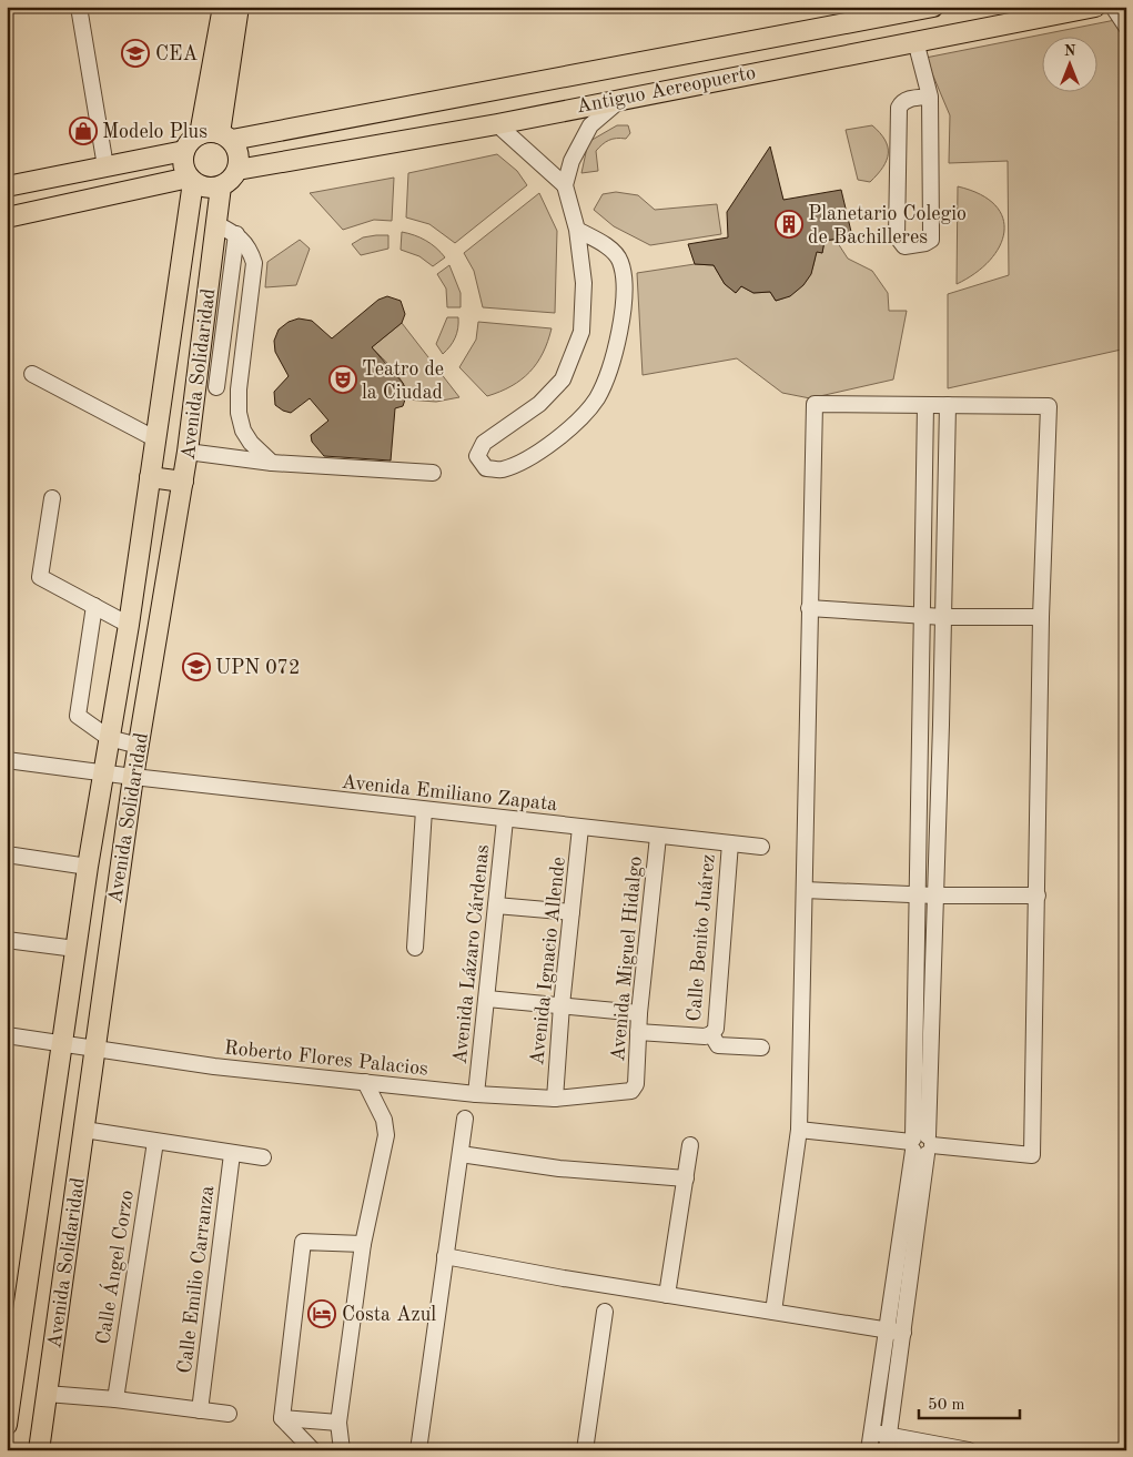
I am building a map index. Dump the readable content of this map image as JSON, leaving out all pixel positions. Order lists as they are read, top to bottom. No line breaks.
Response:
{"streets":{"main road":["Antiguo Aereopuerto","Avenida Solidaridad"],"street":["Avenida Emiliano Zapata","Calle Benito Juárez","Avenida Lázaro Cárdenas","Avenida Miguel Hidalgo","Avenida Ignacio Allende","Roberto Flores Palacios","Calle Ángel Corzo","Calle Emilio Carranza"]},"crossings":[["Antiguo Aereopuerto","Avenida Solidaridad"],["Avenida Solidaridad","Avenida Emiliano Zapata"],["Avenida Solidaridad","Roberto Flores Palacios"],["Avenida Emiliano Zapata","Calle Benito Juárez"],["Avenida Emiliano Zapata","Avenida Lázaro Cárdenas"],["Avenida Emiliano Zapata","Avenida Miguel Hidalgo"],["Avenida Emiliano Zapata","Avenida Ignacio Allende"],["Avenida Lázaro Cárdenas","Roberto Flores Palacios"],["Avenida Miguel Hidalgo","Avenida Ignacio Allende"],["Avenida Miguel Hidalgo","Roberto Flores Palacios"],["Avenida Ignacio Allende","Roberto Flores Palacios"]],"places":{"school or university":["CEA","UPN 072"],"shop":["Modelo Plus"],"building":["Planetario Colegio de Bachilleres"],"theatre":["Teatro de la Ciudad"],"hotel":["Costa Azul"]},"scale_bar":"50 m","north":"top"}
